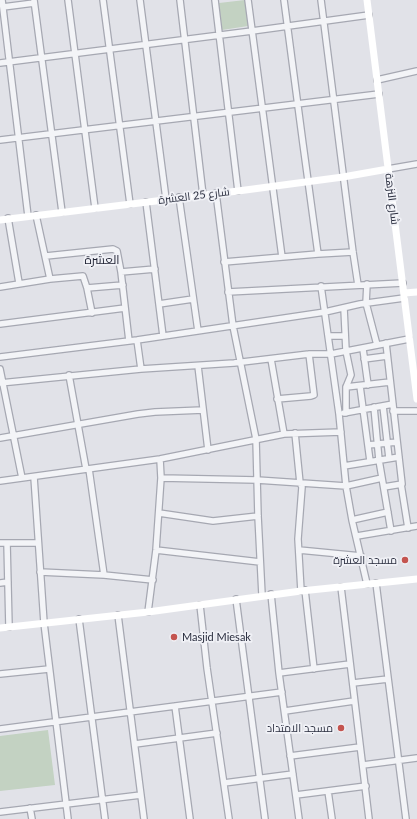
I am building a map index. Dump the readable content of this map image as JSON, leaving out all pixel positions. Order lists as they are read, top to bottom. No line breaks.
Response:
{"streets":{"street":["شارع 25 العشرة","شارع النزهة"]},"crossings":[["شارع 25 العشرة","شارع النزهة"]],"districts":["العشرة"],"places":["مسجد العشرة","Masjid Miesak","مسجد الامتداد"]}
